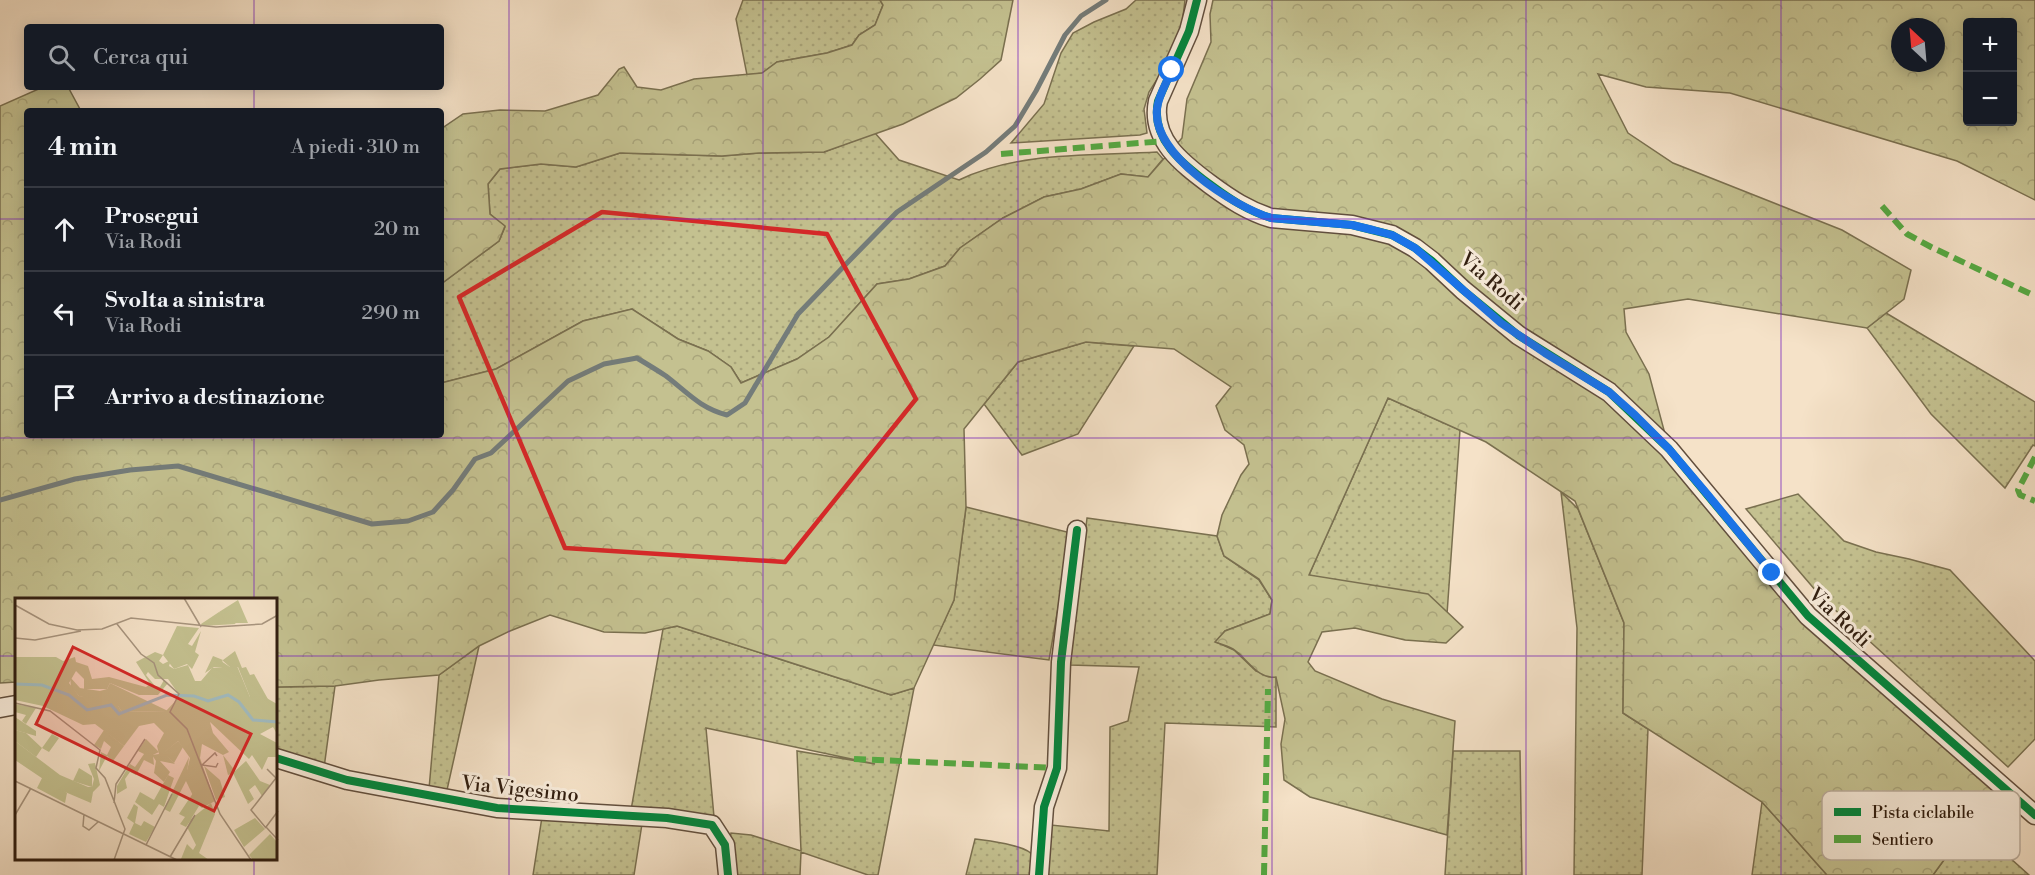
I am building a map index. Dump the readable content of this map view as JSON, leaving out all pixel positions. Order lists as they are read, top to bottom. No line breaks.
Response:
{"streets":{"street":["Via Rodi","Via Vigesimo"]},"legend":["Pista ciclabile","Sentiero"],"north":"top left","page":{"map_buttons":["+","−"],"search":"Cerca qui","heading":["4 min","A piedi · 310 m"],"list":[["Prosegui","Via Rodi","20 m"],["Svolta a sinistra","Via Rodi","290 m"],"Arrivo a destinazione"]}}
